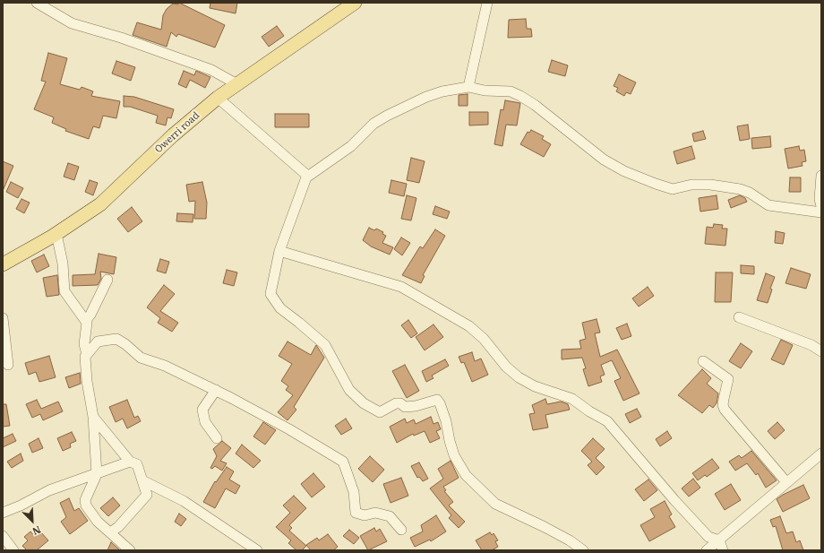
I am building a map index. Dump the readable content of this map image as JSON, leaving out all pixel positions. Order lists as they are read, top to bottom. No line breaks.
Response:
{"streets":{"main road":["Owerri road"]},"north":"bottom right"}
